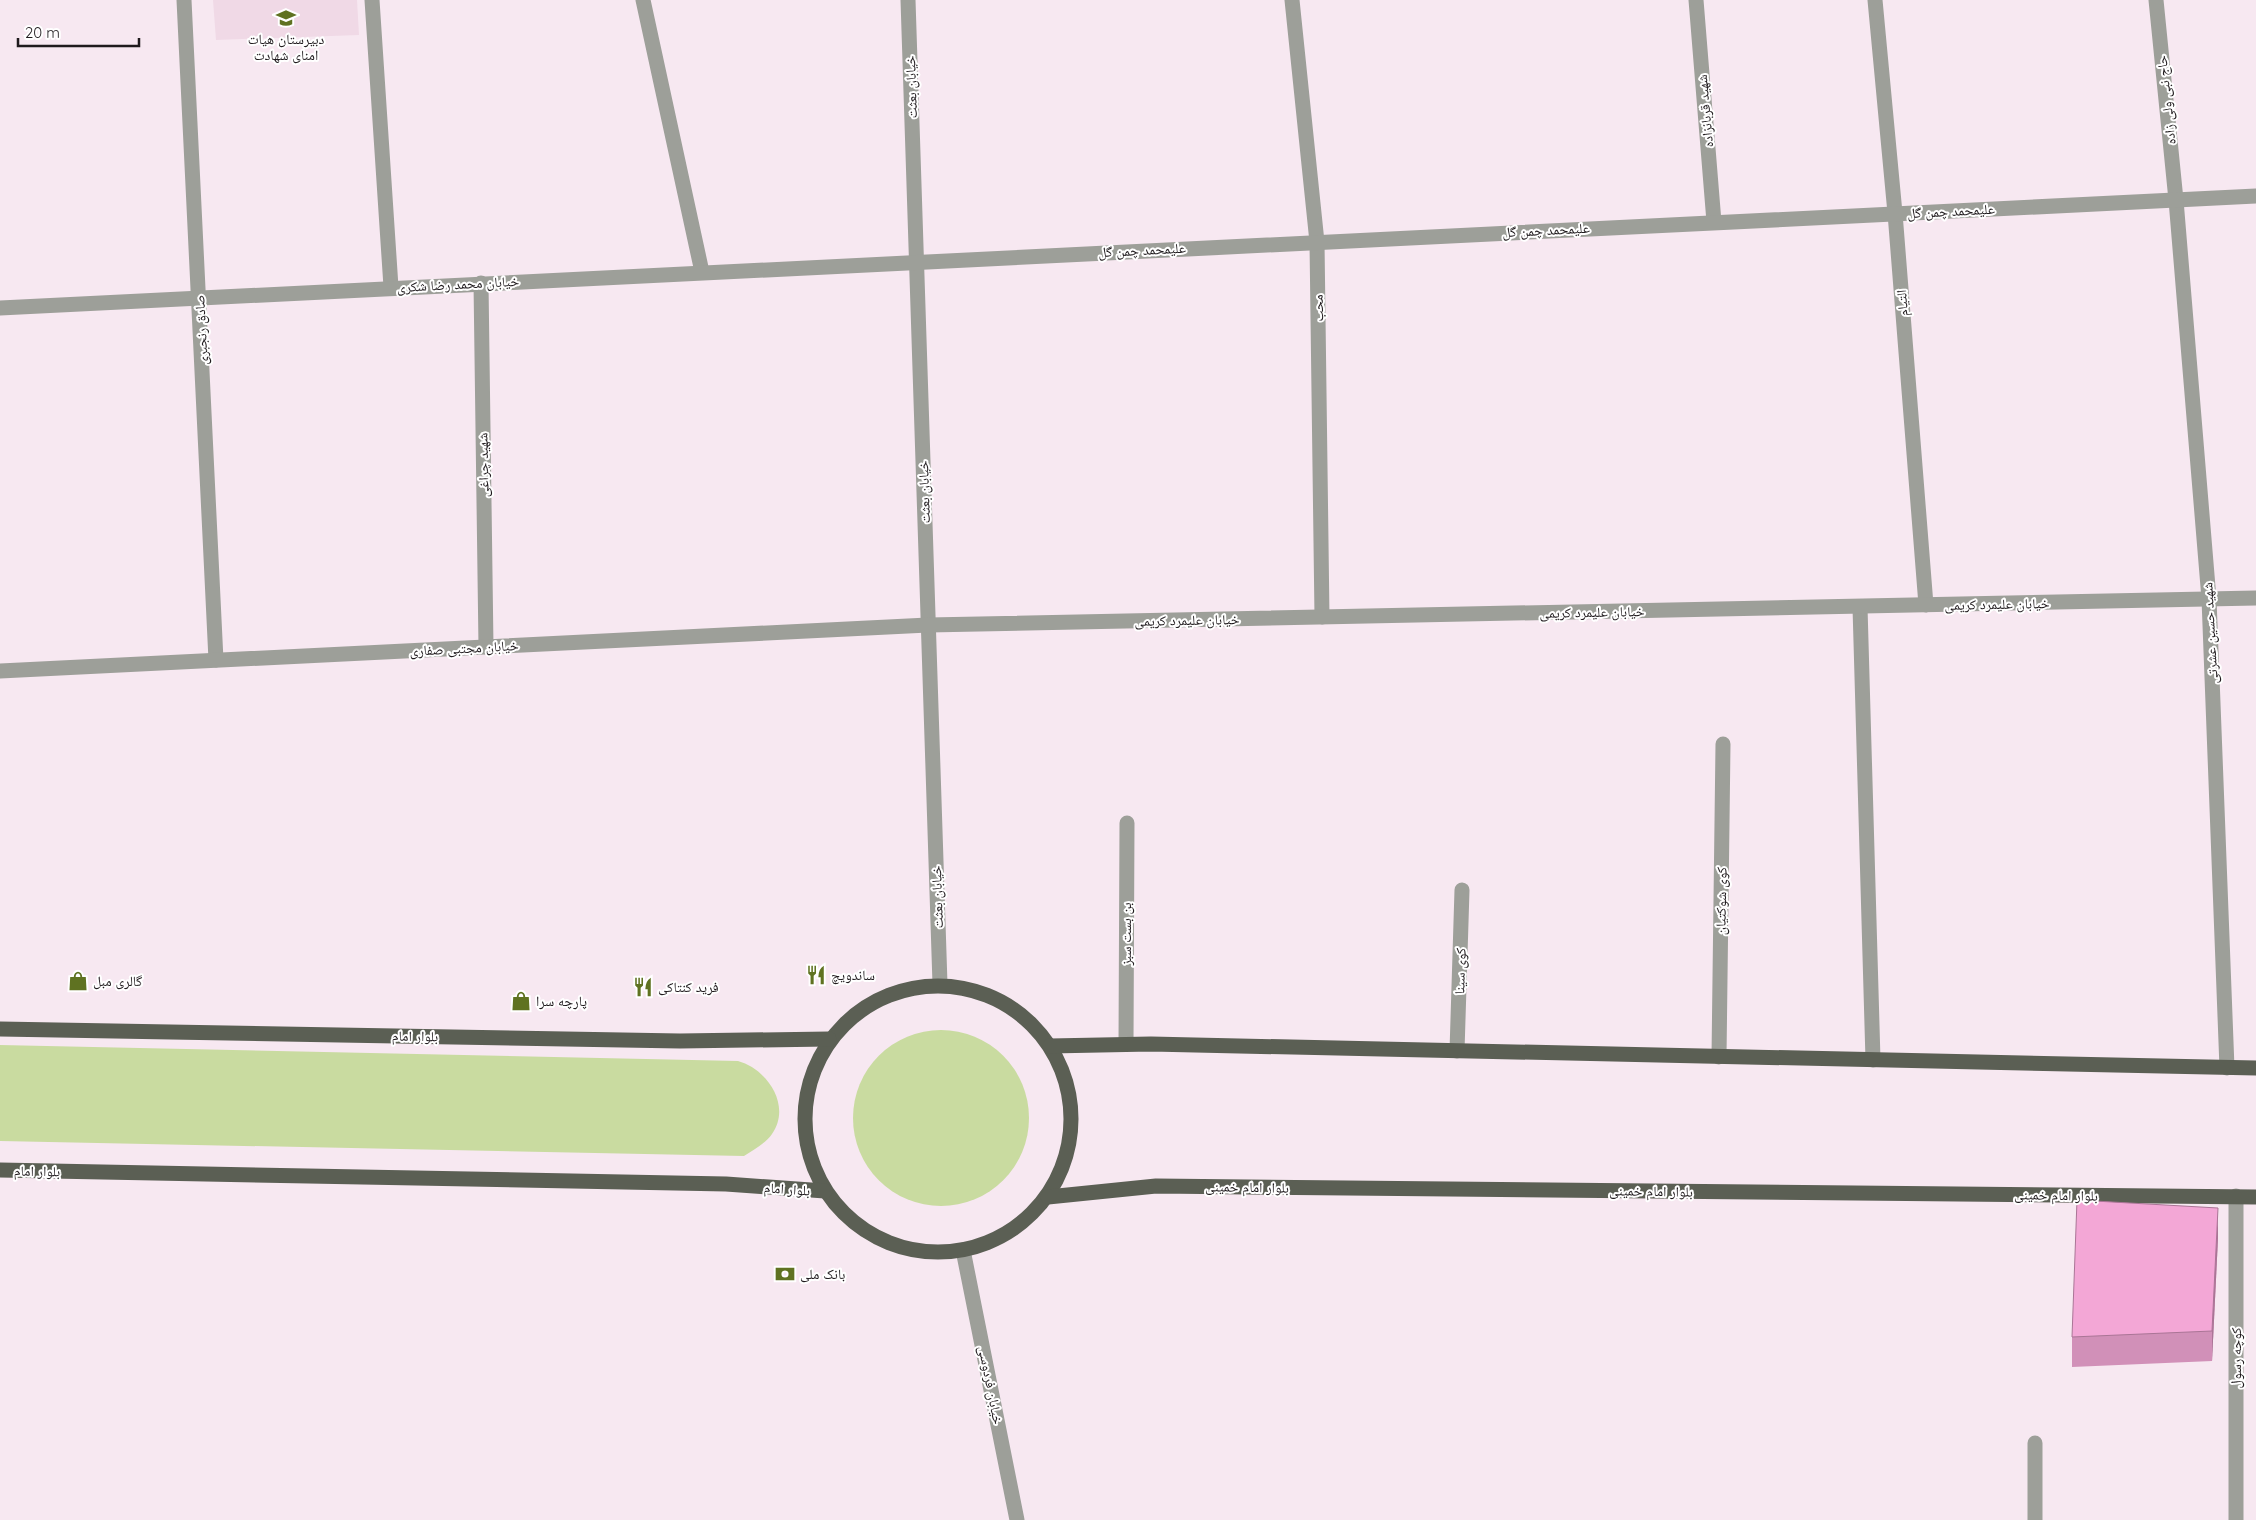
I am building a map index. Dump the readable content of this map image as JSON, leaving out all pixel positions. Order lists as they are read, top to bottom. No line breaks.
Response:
{"streets":{"main road":["بلوار امام","بلوار امام خمینی"],"street":["خیابان بعثت","حاج نبی ولی زاده","شهید قربانزاده","علیمحمد چمن گل","خیابان محمد رضا شکری","التیام","محب","صادق رنجبری","شهید چراغی","خیابان علیمرد کریمی","شهید حسین عشرتی","خیابان مجتبی صفاری","کوی شوکتیان","بن بست سبز","کوی سینا","کوچه رسول","خیابان فردوسی"]},"crossings":[["خیابان بعثت","علیمحمد چمن گل"],["خیابان بعثت","خیابان محمد رضا شکری"],["خیابان بعثت","خیابان علیمرد کریمی"],["خیابان بعثت","خیابان مجتبی صفاری"],["حاج نبی ولی زاده","علیمحمد چمن گل"],["حاج نبی ولی زاده","شهید حسین عشرتی"],["شهید قربانزاده","علیمحمد چمن گل"],["علیمحمد چمن گل","خیابان محمد رضا شکری"],["علیمحمد چمن گل","التیام"],["علیمحمد چمن گل","محب"],["علیمحمد چمن گل","شهید حسین عشرتی"],["خیابان محمد رضا شکری","صادق رنجبری"],["خیابان محمد رضا شکری","شهید چراغی"],["التیام","خیابان علیمرد کریمی"],["محب","خیابان علیمرد کریمی"],["صادق رنجبری","خیابان مجتبی صفاری"],["شهید چراغی","خیابان مجتبی صفاری"],["خیابان علیمرد کریمی","شهید حسین عشرتی"],["خیابان علیمرد کریمی","خیابان مجتبی صفاری"],["بلوار امام خمینی","کوچه رسول"]],"places":{"school or university":["دبیرستان هیات امنای شهادت"],"restaurant":["ساندویچ","فرید کنتاکی"],"shop":["گالری مبل","پارچه سرا"],"bank":["بانک ملی"]},"scale_bar":"20 m"}
